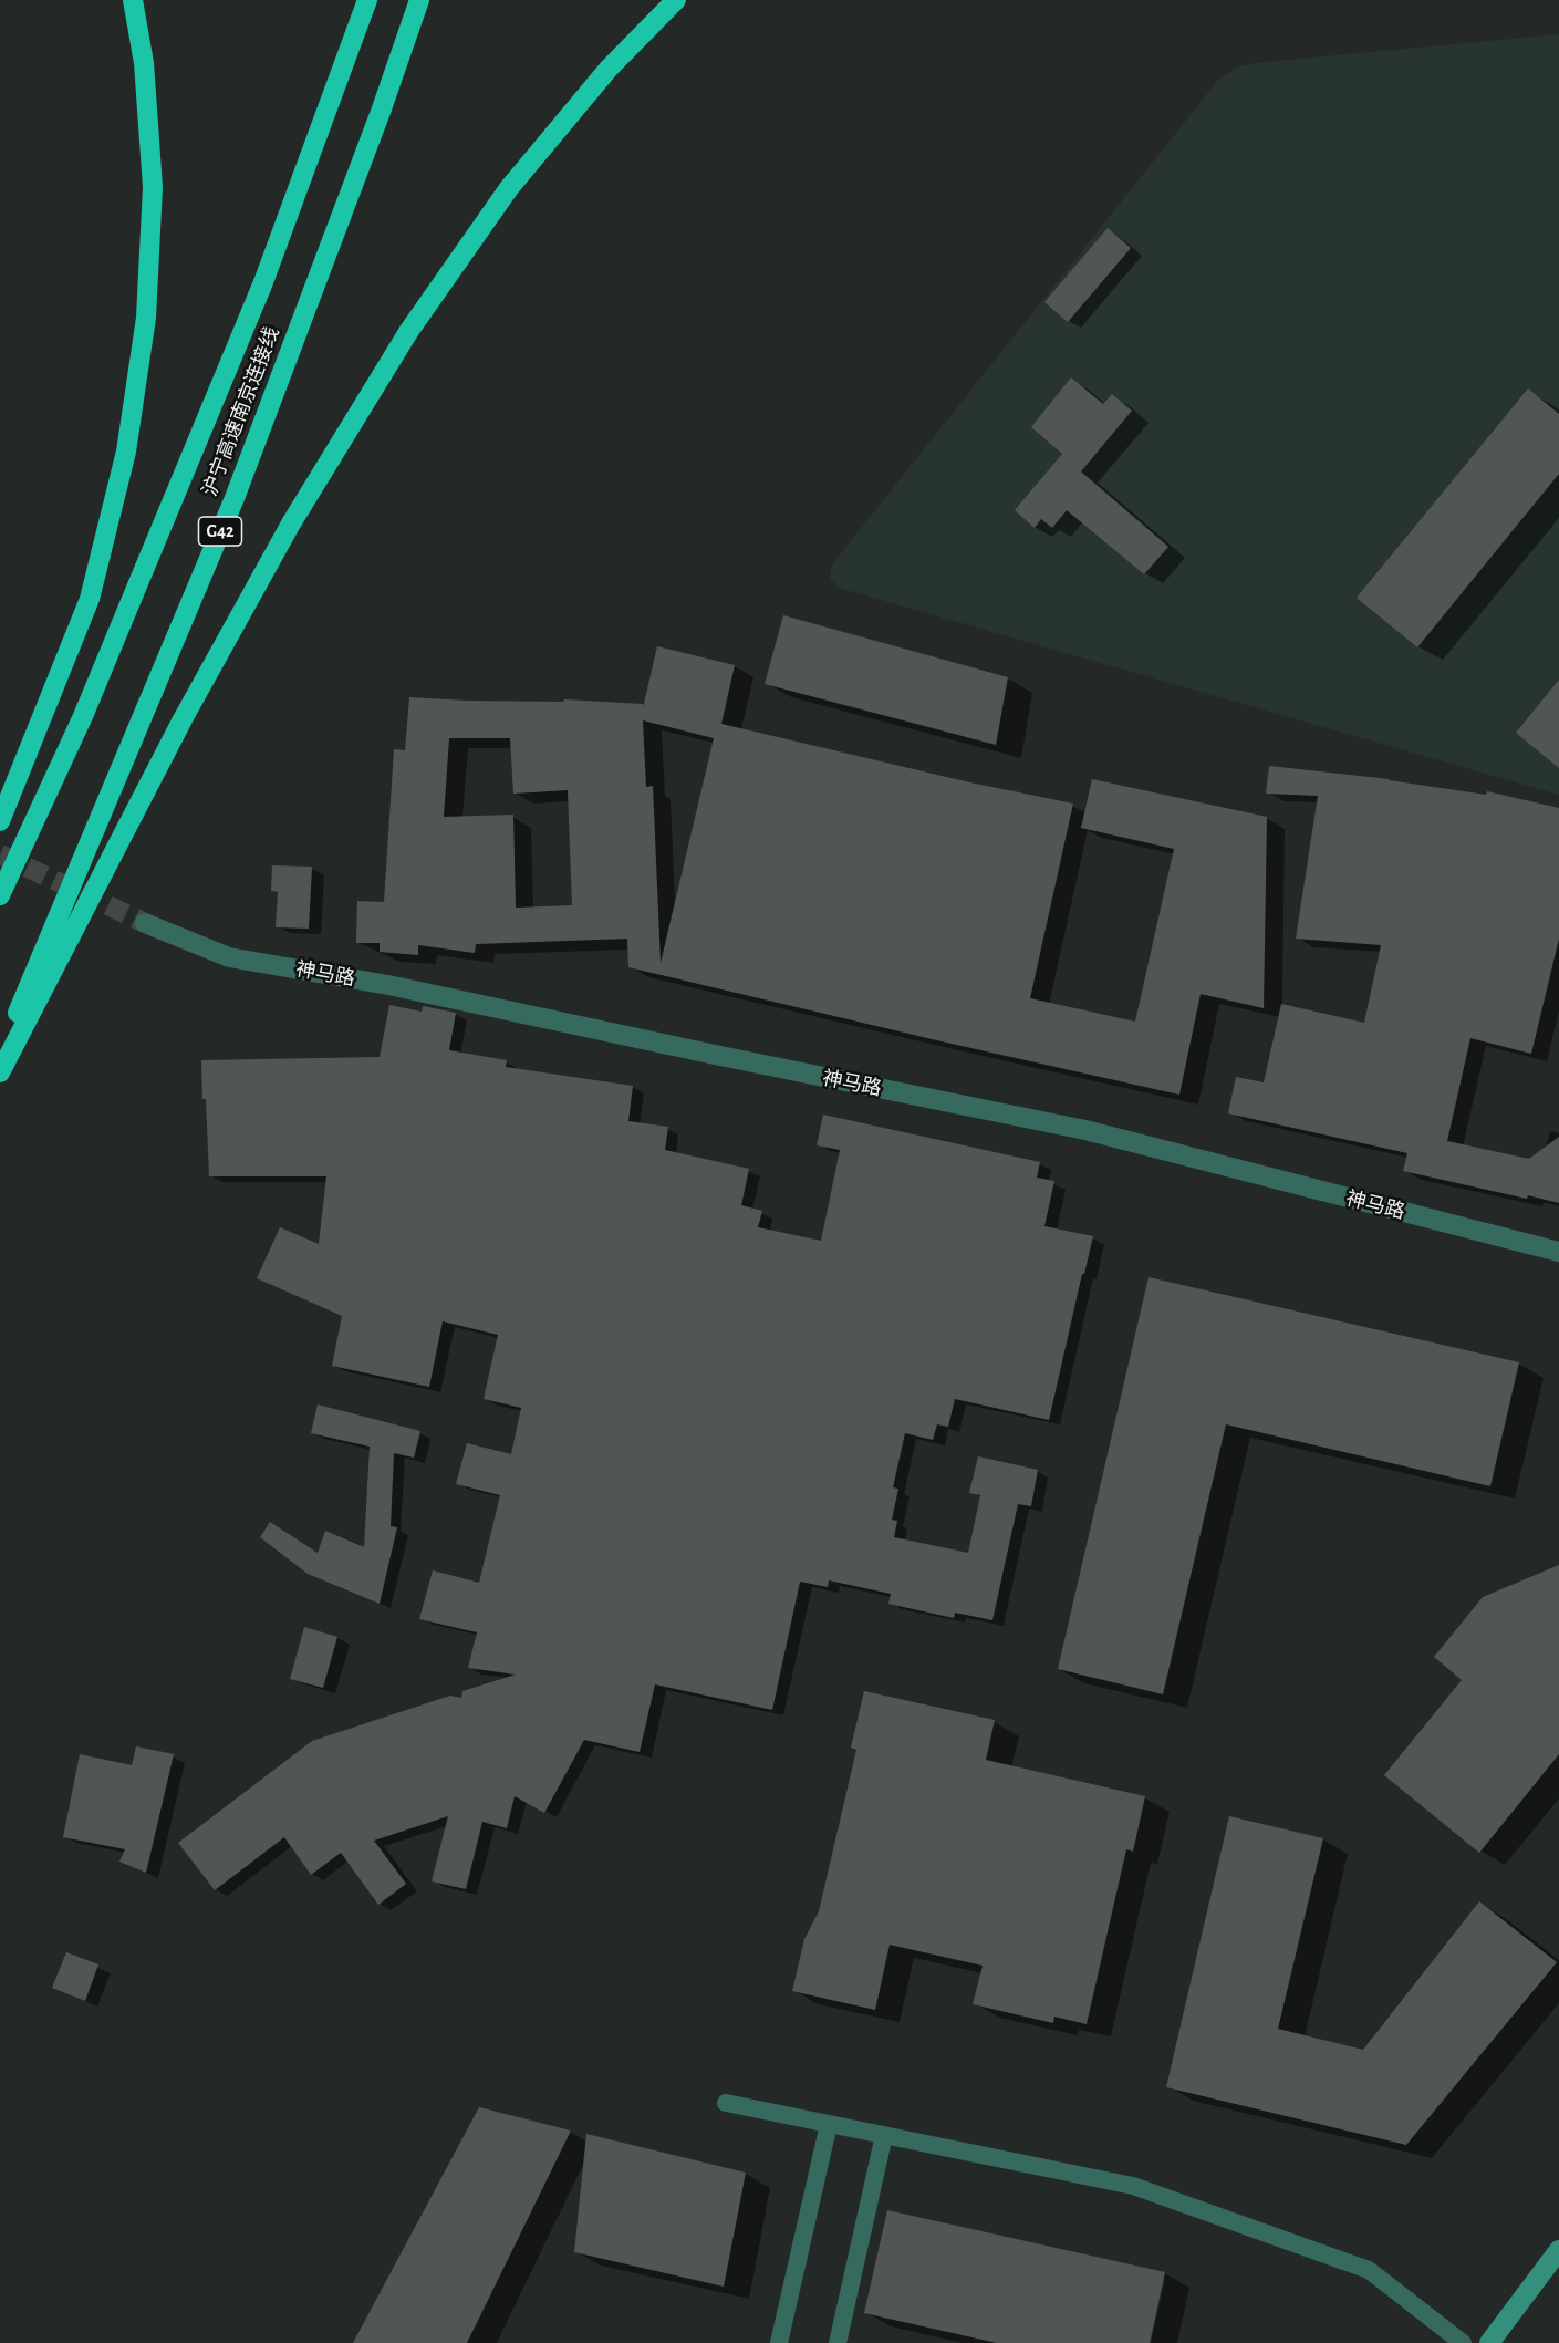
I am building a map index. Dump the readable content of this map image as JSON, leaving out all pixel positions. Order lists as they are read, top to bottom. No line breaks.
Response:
{"streets":{"highway":["沪宁高速南京连接线","G42"],"street":["神马路"]}}
